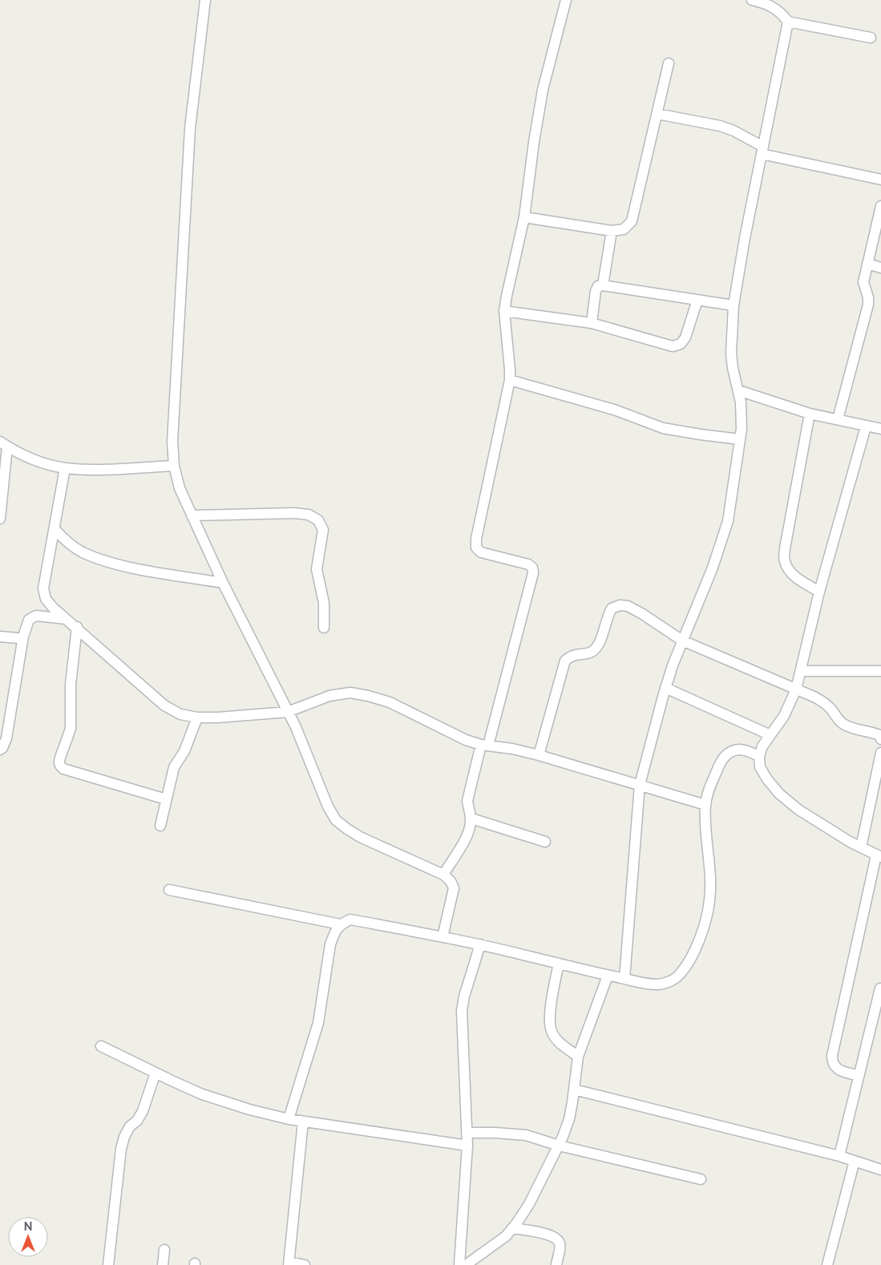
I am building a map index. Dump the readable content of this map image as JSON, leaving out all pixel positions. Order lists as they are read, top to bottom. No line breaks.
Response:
{"north":"top"}
